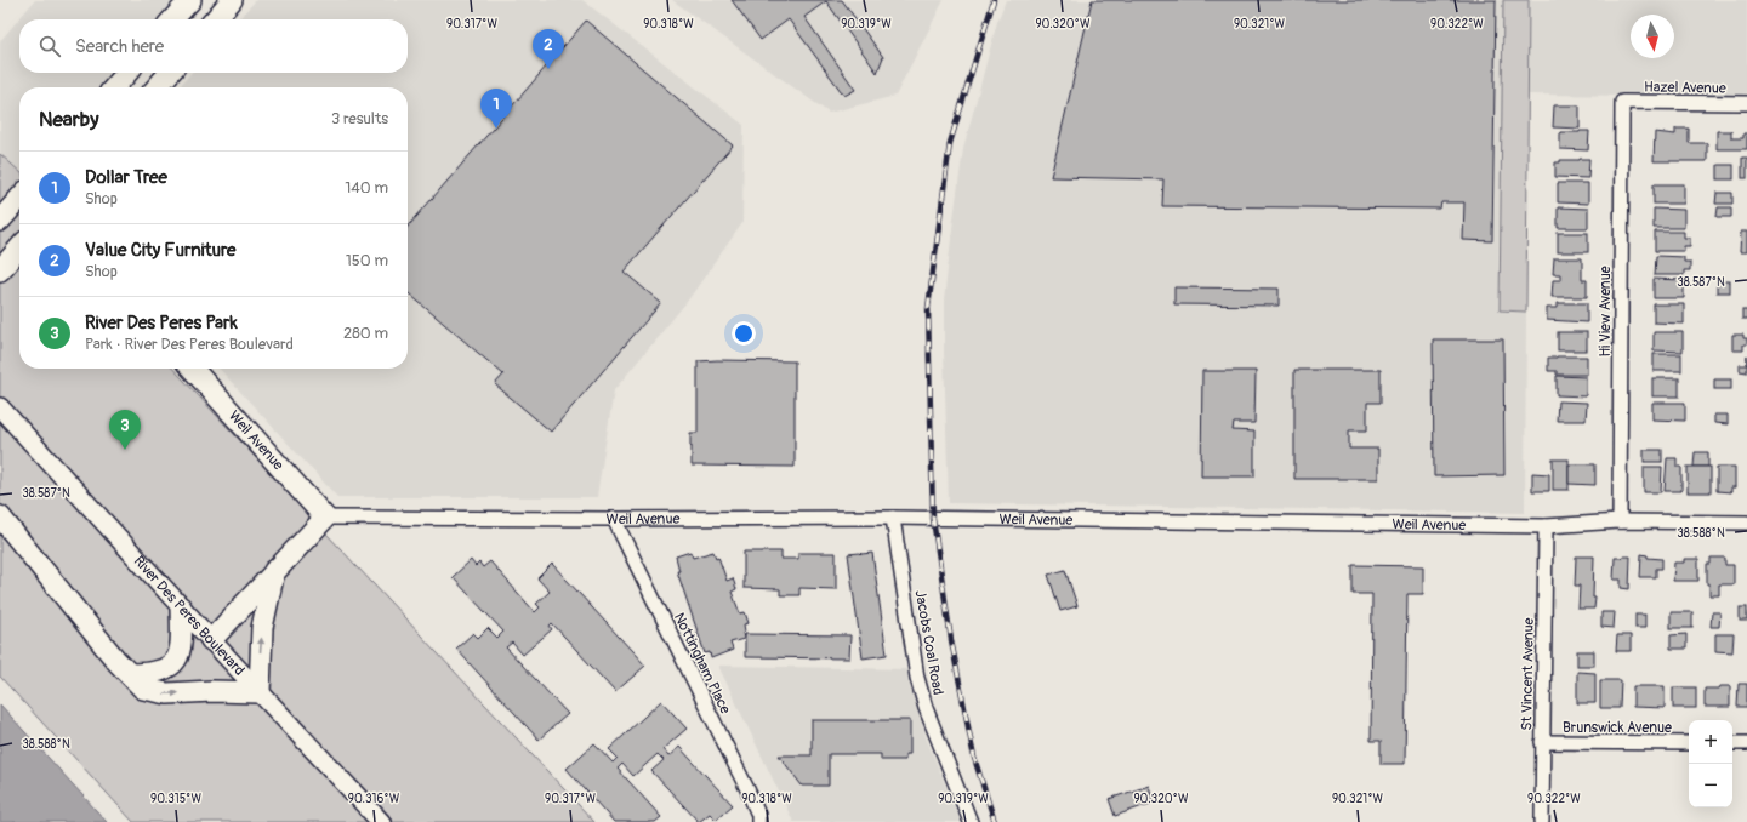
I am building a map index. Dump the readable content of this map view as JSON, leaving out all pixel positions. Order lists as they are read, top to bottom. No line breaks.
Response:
{"streets":{"main road":["Weil Avenue","River Des Peres Boulevard"],"street":["Hazel Avenue","Hi View Avenue","Jacobs Coal Road","Nottingham Place","St Vincent Avenue","Brunswick Avenue"]},"crossings":[["Hazel Avenue","Hi View Avenue"],["Hi View Avenue","Weil Avenue"],["Weil Avenue","Jacobs Coal Road"],["Weil Avenue","Nottingham Place"],["Weil Avenue","St Vincent Avenue"],["St Vincent Avenue","Brunswick Avenue"]],"north":"bottom","page":{"search":"Search here","pins":["2","1","3"],"heading":["Nearby","3 results"],"list":[{"mark":"1","name":"Dollar Tree","note":"Shop","value":"140 m"},{"mark":"2","name":"Value City Furniture","note":"Shop","value":"150 m"},{"mark":"3","name":"River Des Peres Park","note":"Park · River Des Peres Boulevard","value":"280 m"}],"map_buttons":["+","−"]},"coordinates":["90.317°W","90.318°W","90.319°W","90.320°W","90.321°W","90.322°W","38.587°N","38.588°N","90.315°W","90.316°W"]}
